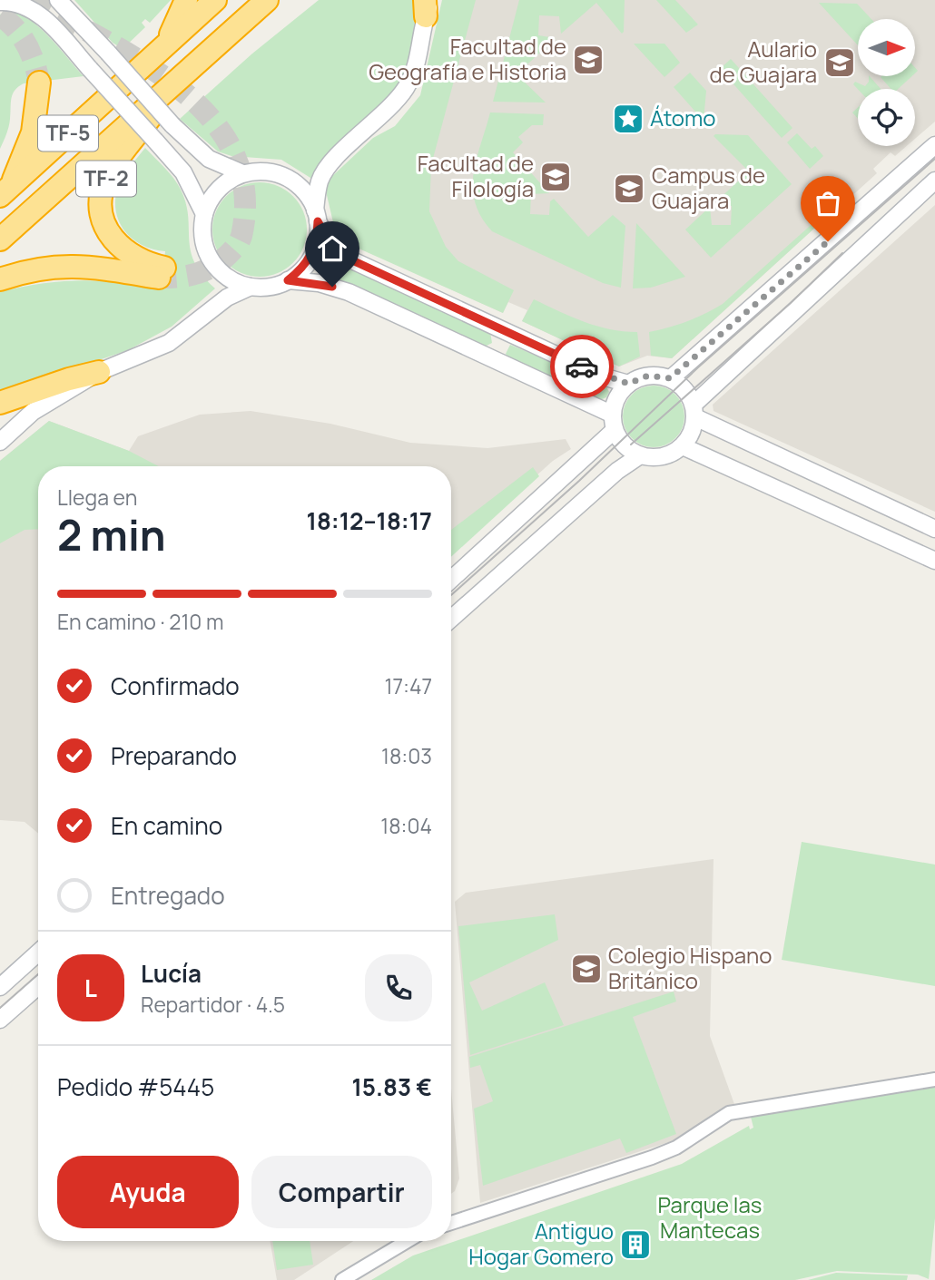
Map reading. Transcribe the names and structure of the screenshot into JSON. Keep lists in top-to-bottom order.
{
  "streets": {
    "highway": ["TF-5", "TF-2"]
  },
  "crossings": [
    ["TF-5", "TF-2"]
  ],
  "parks": ["Parque las Mantecas"],
  "places": {
    "school or university": [
      "Facultad de Geografía e Historia",
      "Aulario de Guajara",
      "Facultad de Filología",
      "Campus de Guajara",
      "Colegio Hispano Británico"
    ],
    "place": ["Átomo"],
    "building": ["Antiguo Hogar Gomero"]
  },
  "north": "right",
  "page": {
    "heading": ["2 min", "Llega en", "18:12–18:17"],
    "panel": [
      "Lucía",
      "Repartidor · 4.5",
      "Pedido #5445",
      "15.83 €"
    ],
    "bar": "En camino · 210 m",
    "list": [
      ["Confirmado", "17:47"],
      ["Preparando", "18:03"],
      ["En camino", "18:04"],
      "Entregado"
    ],
    "round": "L",
    "buttons": ["Ayuda", "Compartir"]
  }
}
